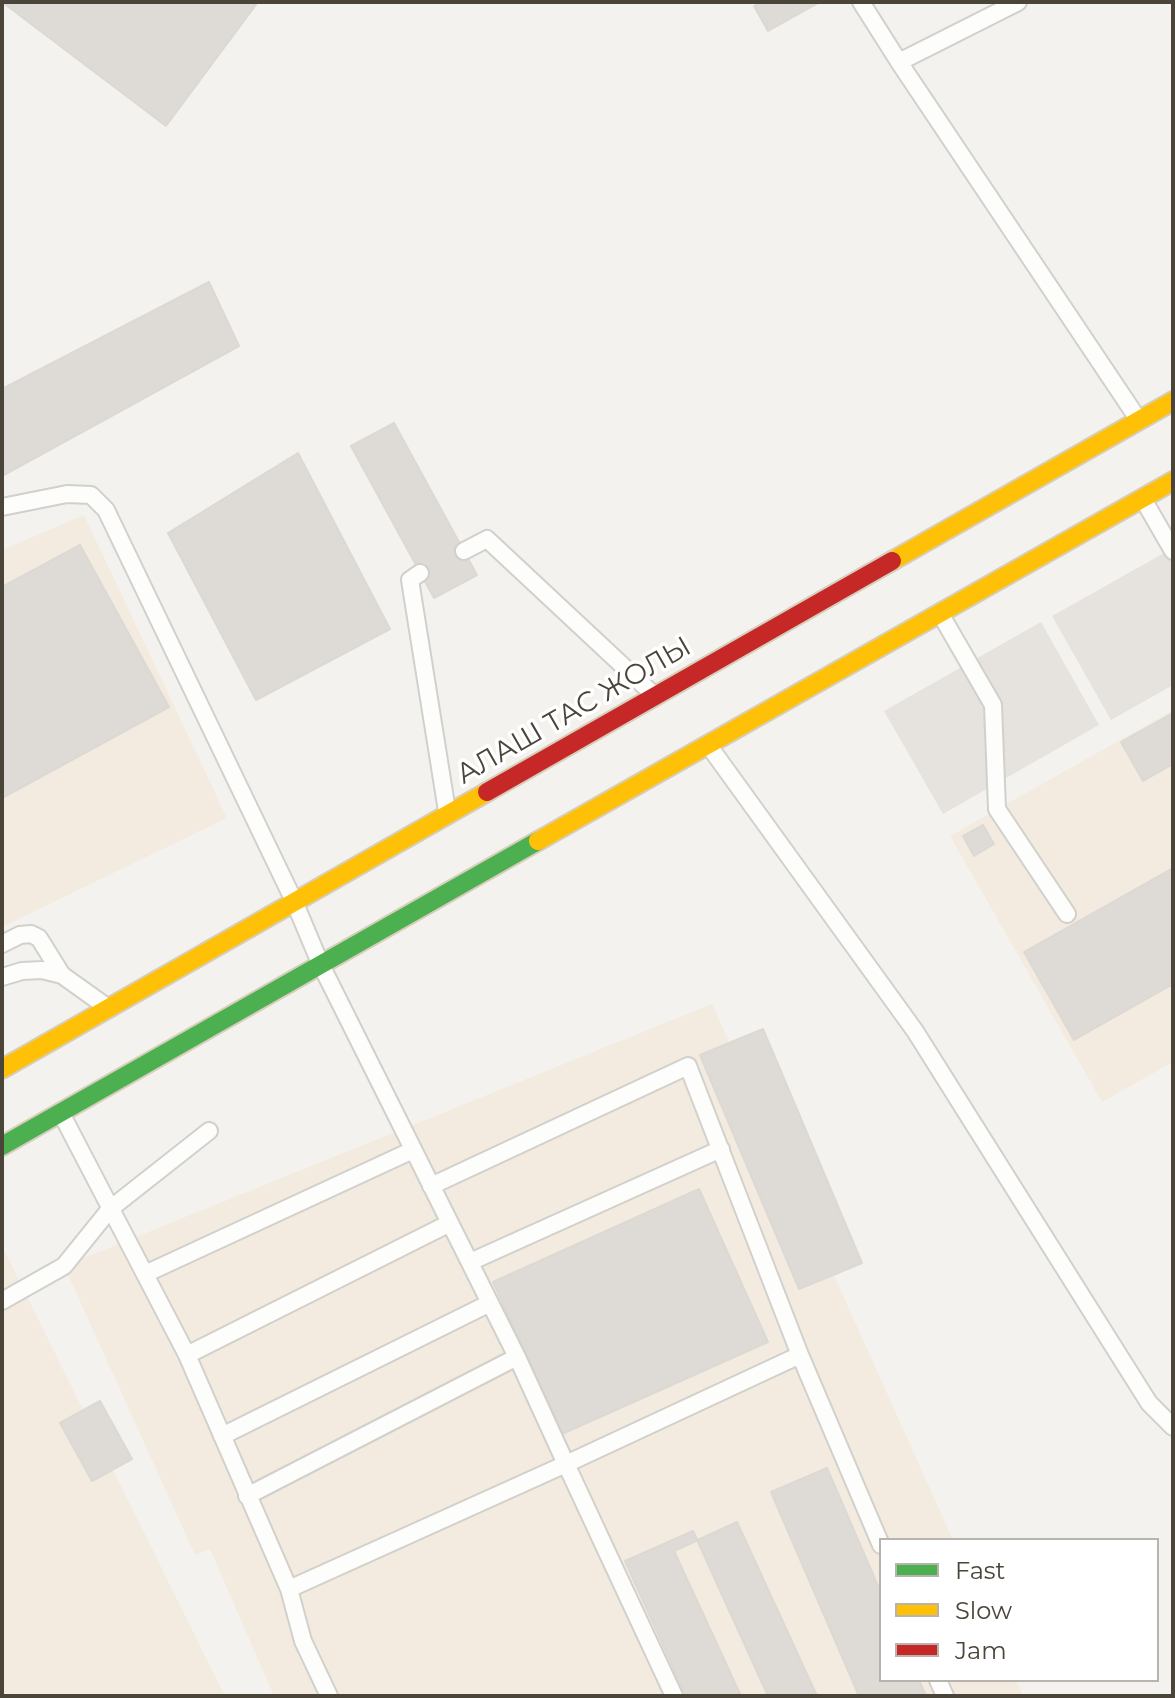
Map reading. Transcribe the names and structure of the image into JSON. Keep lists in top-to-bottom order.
{
  "streets": {
    "main road": ["АЛАШ ТАС ЖОЛЫ"]
  },
  "legend": ["Fast", "Slow", "Jam"]
}
